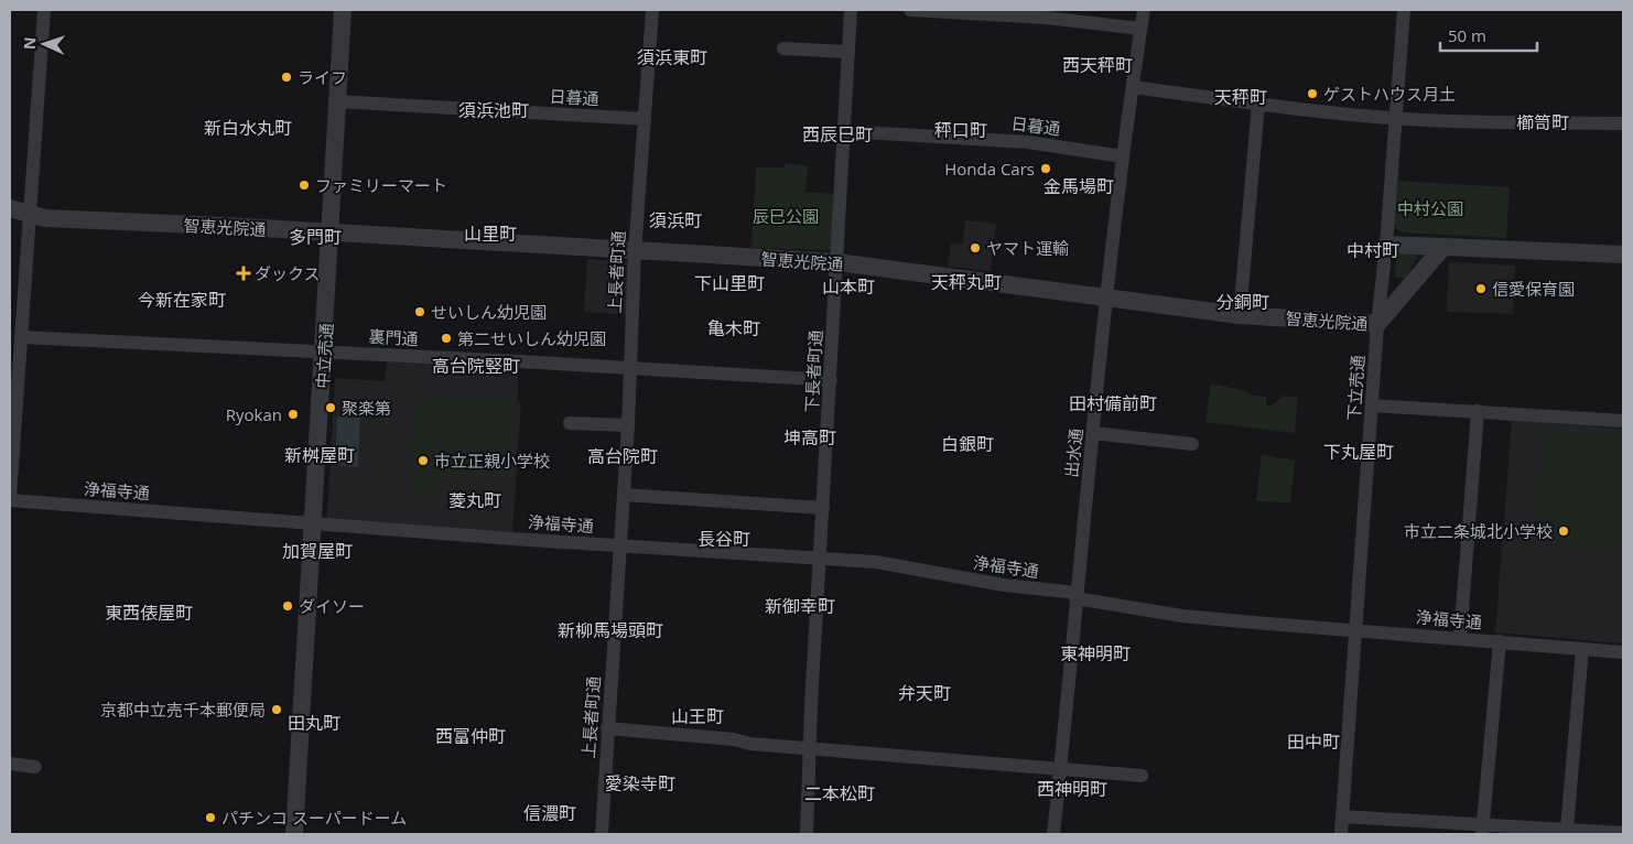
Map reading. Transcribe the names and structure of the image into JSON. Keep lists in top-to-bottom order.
{
  "streets": {
    "street": [
      "日暮通",
      "智恵光院通",
      "上長者町通",
      "裏門通",
      "中立売通",
      "下長者町通",
      "下立売通",
      "出水通",
      "浄福寺通"
    ]
  },
  "crossings": [
    ["日暮通", "上長者町通"],
    ["日暮通", "中立売通"],
    ["日暮通", "下長者町通"],
    ["日暮通", "出水通"],
    ["智恵光院通", "上長者町通"],
    ["智恵光院通", "中立売通"],
    ["智恵光院通", "下長者町通"],
    ["智恵光院通", "下立売通"],
    ["智恵光院通", "出水通"],
    ["上長者町通", "裏門通"],
    ["上長者町通", "浄福寺通"],
    ["裏門通", "中立売通"],
    ["裏門通", "下長者町通"],
    ["中立売通", "浄福寺通"],
    ["下長者町通", "浄福寺通"],
    ["下立売通", "浄福寺通"],
    ["出水通", "浄福寺通"]
  ],
  "districts": [
    "須浜東町",
    "西天秤町",
    "天秤町",
    "須浜池町",
    "櫛笥町",
    "新白水丸町",
    "秤口町",
    "西辰巳町",
    "金馬場町",
    "須浜町",
    "山里町",
    "多門町",
    "中村町",
    "天秤丸町",
    "下山里町",
    "山本町",
    "今新在家町",
    "分銅町",
    "亀木町",
    "高台院竪町",
    "田村備前町",
    "坤高町",
    "白銀町",
    "下丸屋町",
    "新桝屋町",
    "高台院町",
    "菱丸町",
    "長谷町",
    "加賀屋町",
    "新御幸町",
    "東西俵屋町",
    "新柳馬場頭町",
    "東神明町",
    "弁天町",
    "山王町",
    "田丸町",
    "西富仲町",
    "田中町",
    "愛染寺町",
    "西神明町",
    "二本松町",
    "信濃町"
  ],
  "parks": ["中村公園", "辰巳公園"],
  "places": {
    "other": [
      "ライフ",
      "ゲストハウス月土",
      "Honda Cars",
      "ファミリーマート",
      "ヤマト運輸",
      "信愛保育園",
      "せいしん幼児園",
      "第二せいしん幼児園",
      "聚楽第",
      "Ryokan",
      "市立正親小学校",
      "市立二条城北小学校",
      "ダイソー",
      "京都中立売千本郵便局",
      "パチンコ スーパードーム"
    ],
    "health": ["ダックス"]
  },
  "scale_bar": "50 m",
  "north": "left"
}
